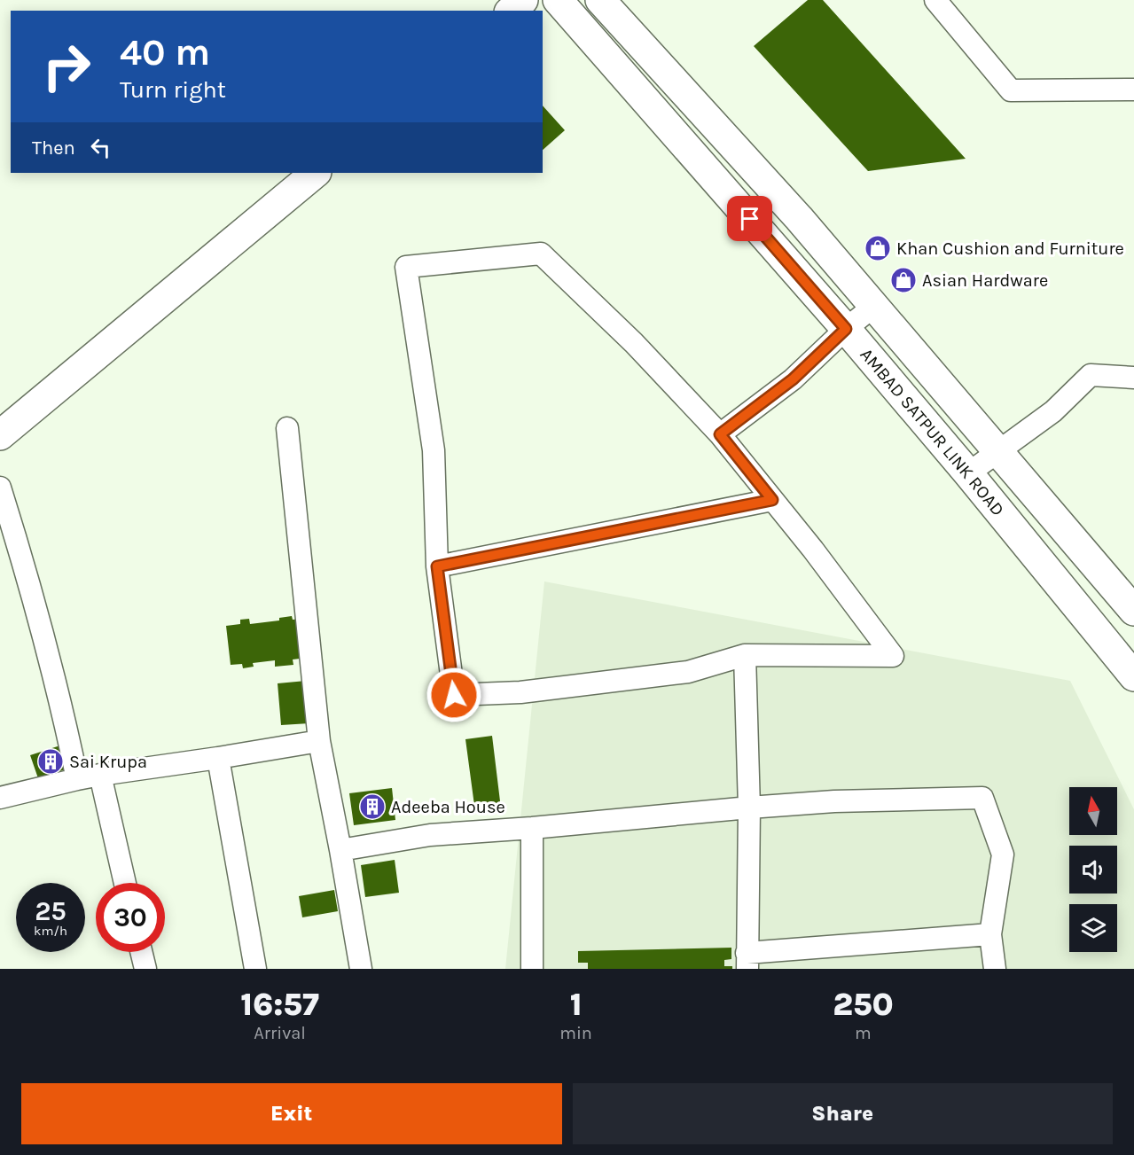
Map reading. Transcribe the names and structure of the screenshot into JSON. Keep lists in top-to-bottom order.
{
  "streets": {
    "main road": ["AMBAD SATPUR LINK ROAD"]
  },
  "places": {
    "shop": ["Khan Cushion and Furniture", "Asian Hardware"],
    "building": ["Sai Krupa", "Adeeba House"]
  },
  "north": "top",
  "page": {
    "turn": ["40 m", "Turn right"],
    "then": "Then",
    "speed": "25 km/h",
    "limit": "30",
    "eta": [
      "16:57",
      "Arrival",
      "1",
      "min",
      "250",
      "m"
    ],
    "buttons": ["Exit", "Share"]
  }
}
